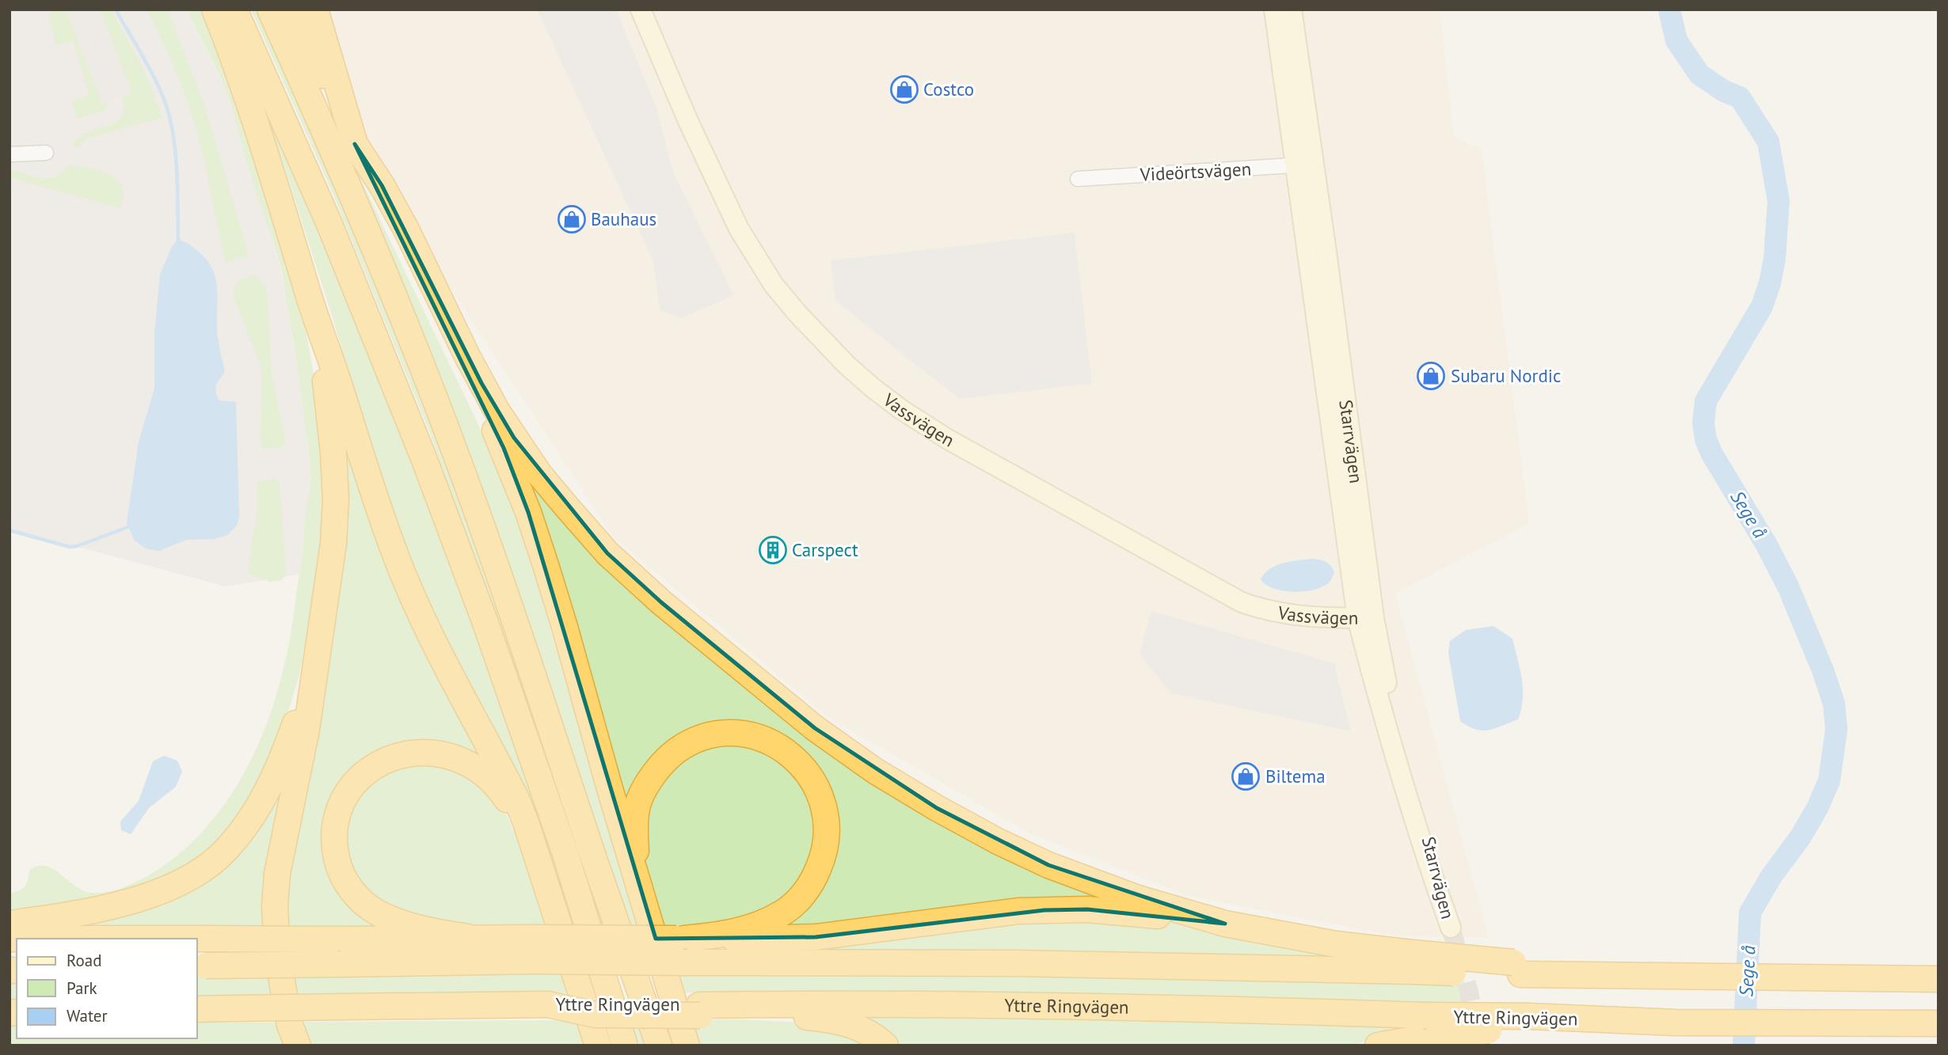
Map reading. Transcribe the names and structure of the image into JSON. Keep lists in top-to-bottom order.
{
  "streets": {
    "highway": ["Yttre Ringvägen"],
    "street": ["Videörtsvägen", "Vassvägen", "Starrvägen"]
  },
  "crossings": [
    ["Videörtsvägen", "Starrvägen"],
    ["Vassvägen", "Starrvägen"]
  ],
  "water": ["Sege å"],
  "places": {
    "shop": [
      "Costco",
      "Bauhaus",
      "Subaru Nordic",
      "Biltema"
    ],
    "building": ["Carspect"]
  },
  "legend": ["Road", "Park", "Water"]
}
